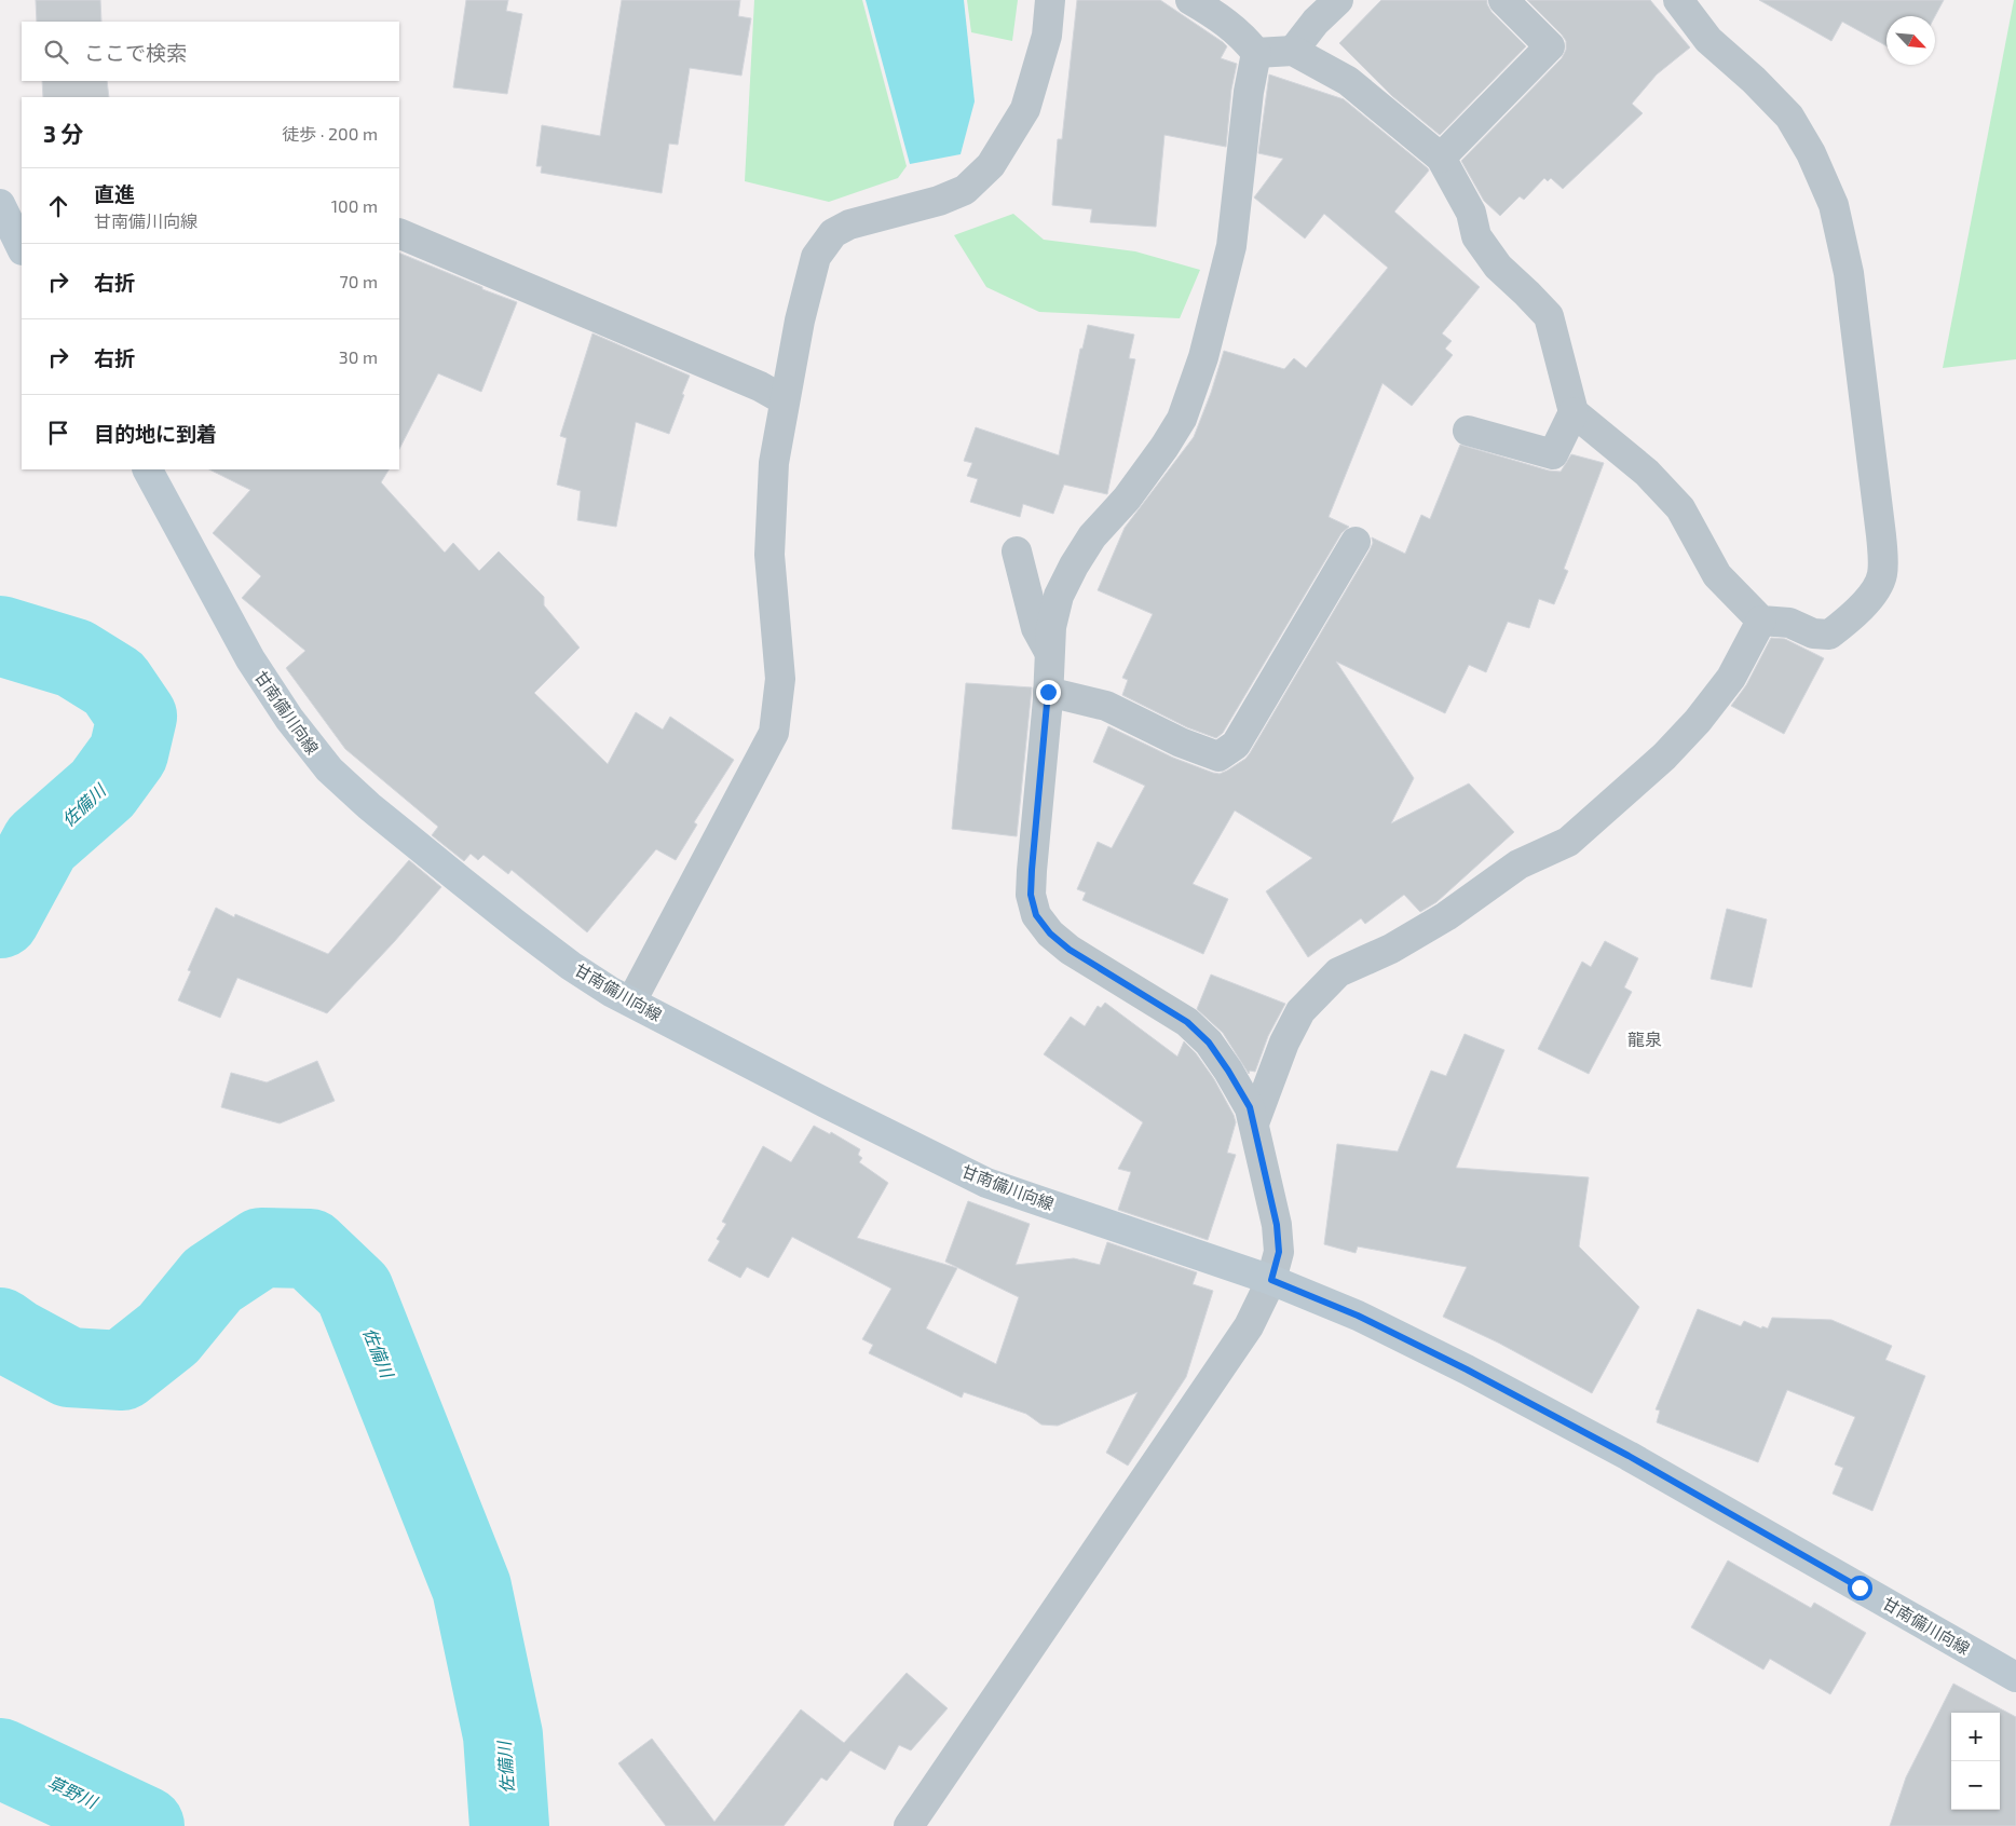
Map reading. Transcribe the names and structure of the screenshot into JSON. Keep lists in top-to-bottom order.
{
  "streets": {
    "main road": ["甘南備川向線"]
  },
  "districts": ["龍泉"],
  "water": ["佐備川", "草野川"],
  "north": "bottom right",
  "page": {
    "search": "ここで検索",
    "heading": ["3 分", "徒歩 · 200 m"],
    "list": [
      ["直進", "甘南備川向線", "100 m"],
      ["右折", "70 m"],
      ["右折", "30 m"],
      "目的地に到着"
    ],
    "map_buttons": ["+", "−"]
  }
}
